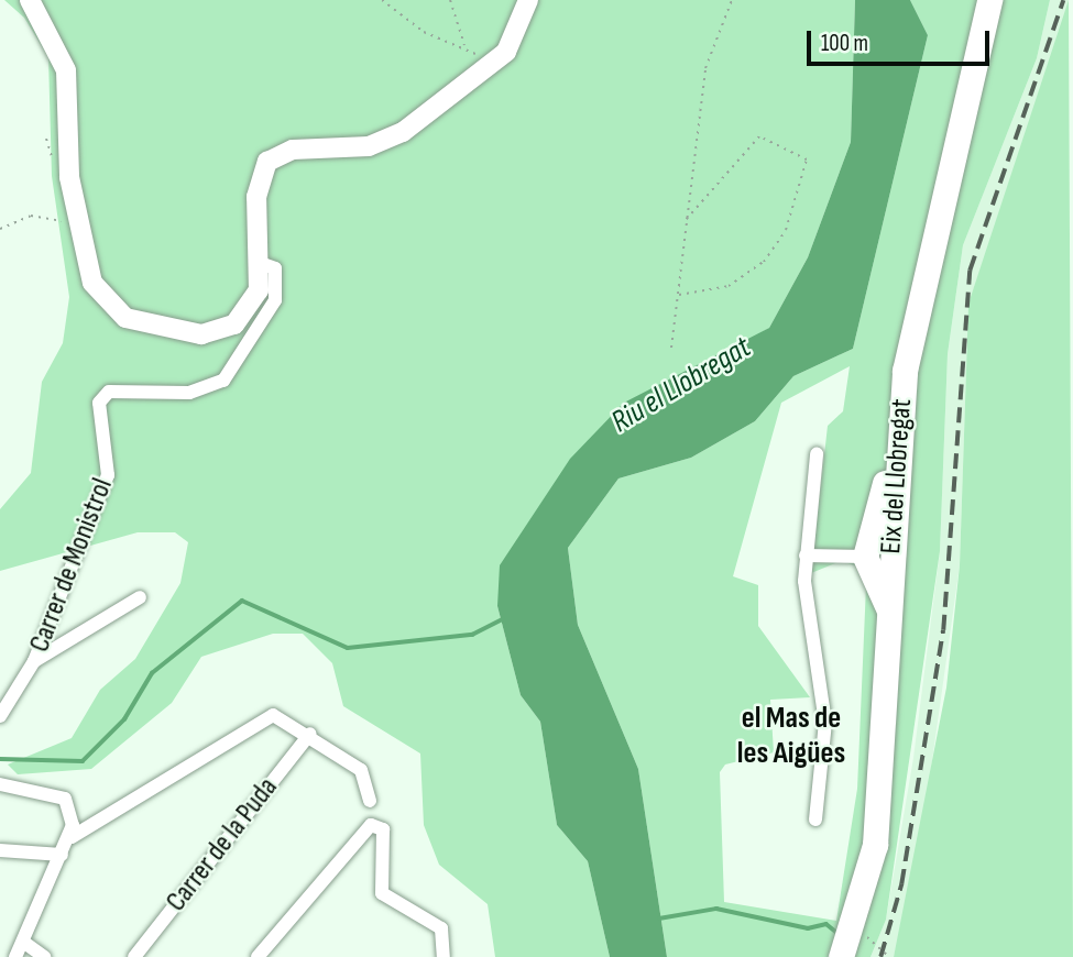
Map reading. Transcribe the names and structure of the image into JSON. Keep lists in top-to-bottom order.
{
  "streets": {
    "highway": ["Eix del Llobregat"],
    "street": ["Carrer de Monistrol", "Carrer de la Puda"]
  },
  "districts": ["el Mas de les Aigües"],
  "water": ["Riu el Llobregat"],
  "scale_bar": "100 m"
}
